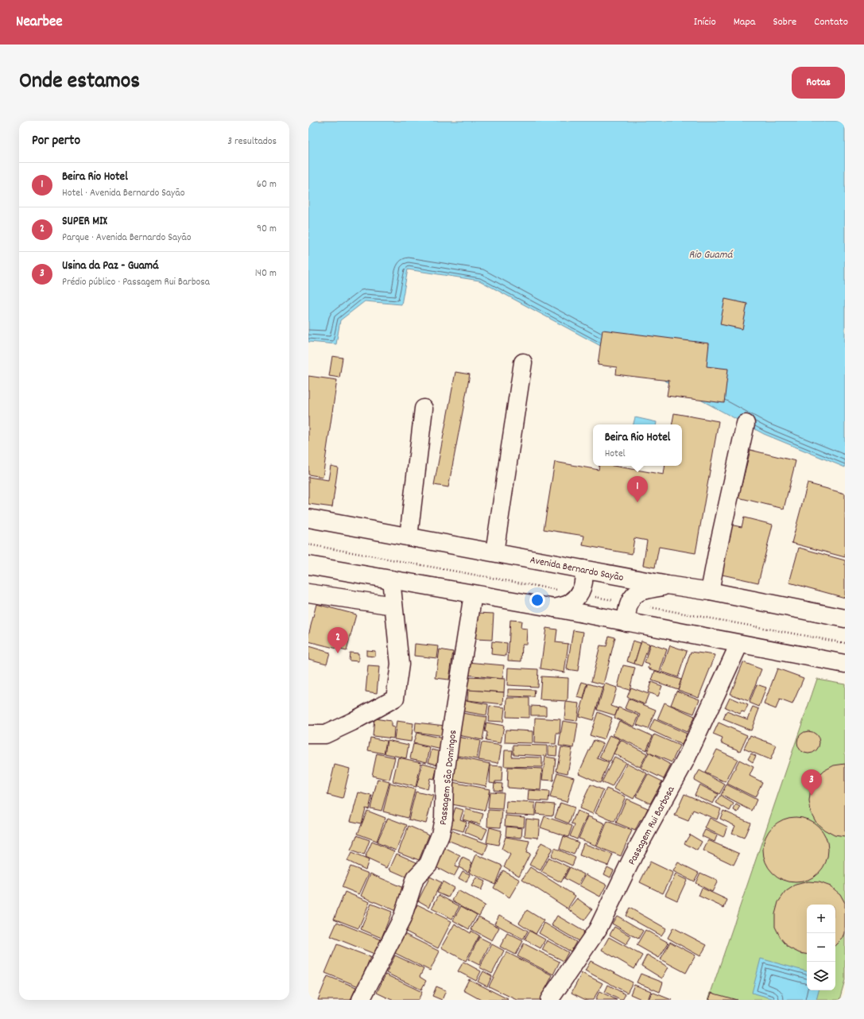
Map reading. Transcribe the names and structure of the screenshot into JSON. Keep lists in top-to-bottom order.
{
  "streets": {
    "main road": ["Avenida Bernardo Sayão", "Passagem São Domingos", "Passagem Rui Barbosa"]
  },
  "water": ["Rio Guamá"],
  "page": {
    "header": "Nearbee",
    "nav": [
      "Início",
      "Mapa",
      "Sobre",
      "Contato"
    ],
    "title": "Onde estamos",
    "buttons": "Rotas",
    "heading": ["Por perto", "3 resultados"],
    "list": [
      {
        "mark": "1",
        "name": "Beira Rio Hotel",
        "note": "Hotel · Avenida Bernardo Sayão",
        "value": "60 m"
      },
      {
        "mark": "2",
        "name": "SUPER MIX",
        "note": "Parque · Avenida Bernardo Sayão",
        "value": "90 m"
      },
      {
        "mark": "3",
        "name": "Usina da Paz - Guamá",
        "note": "Prédio público · Passagem Rui Barbosa",
        "value": "140 m"
      }
    ],
    "popup": ["Beira Rio Hotel", "Hotel"],
    "pins": ["1", "2", "3"],
    "map_buttons": ["+", "−"]
  }
}
